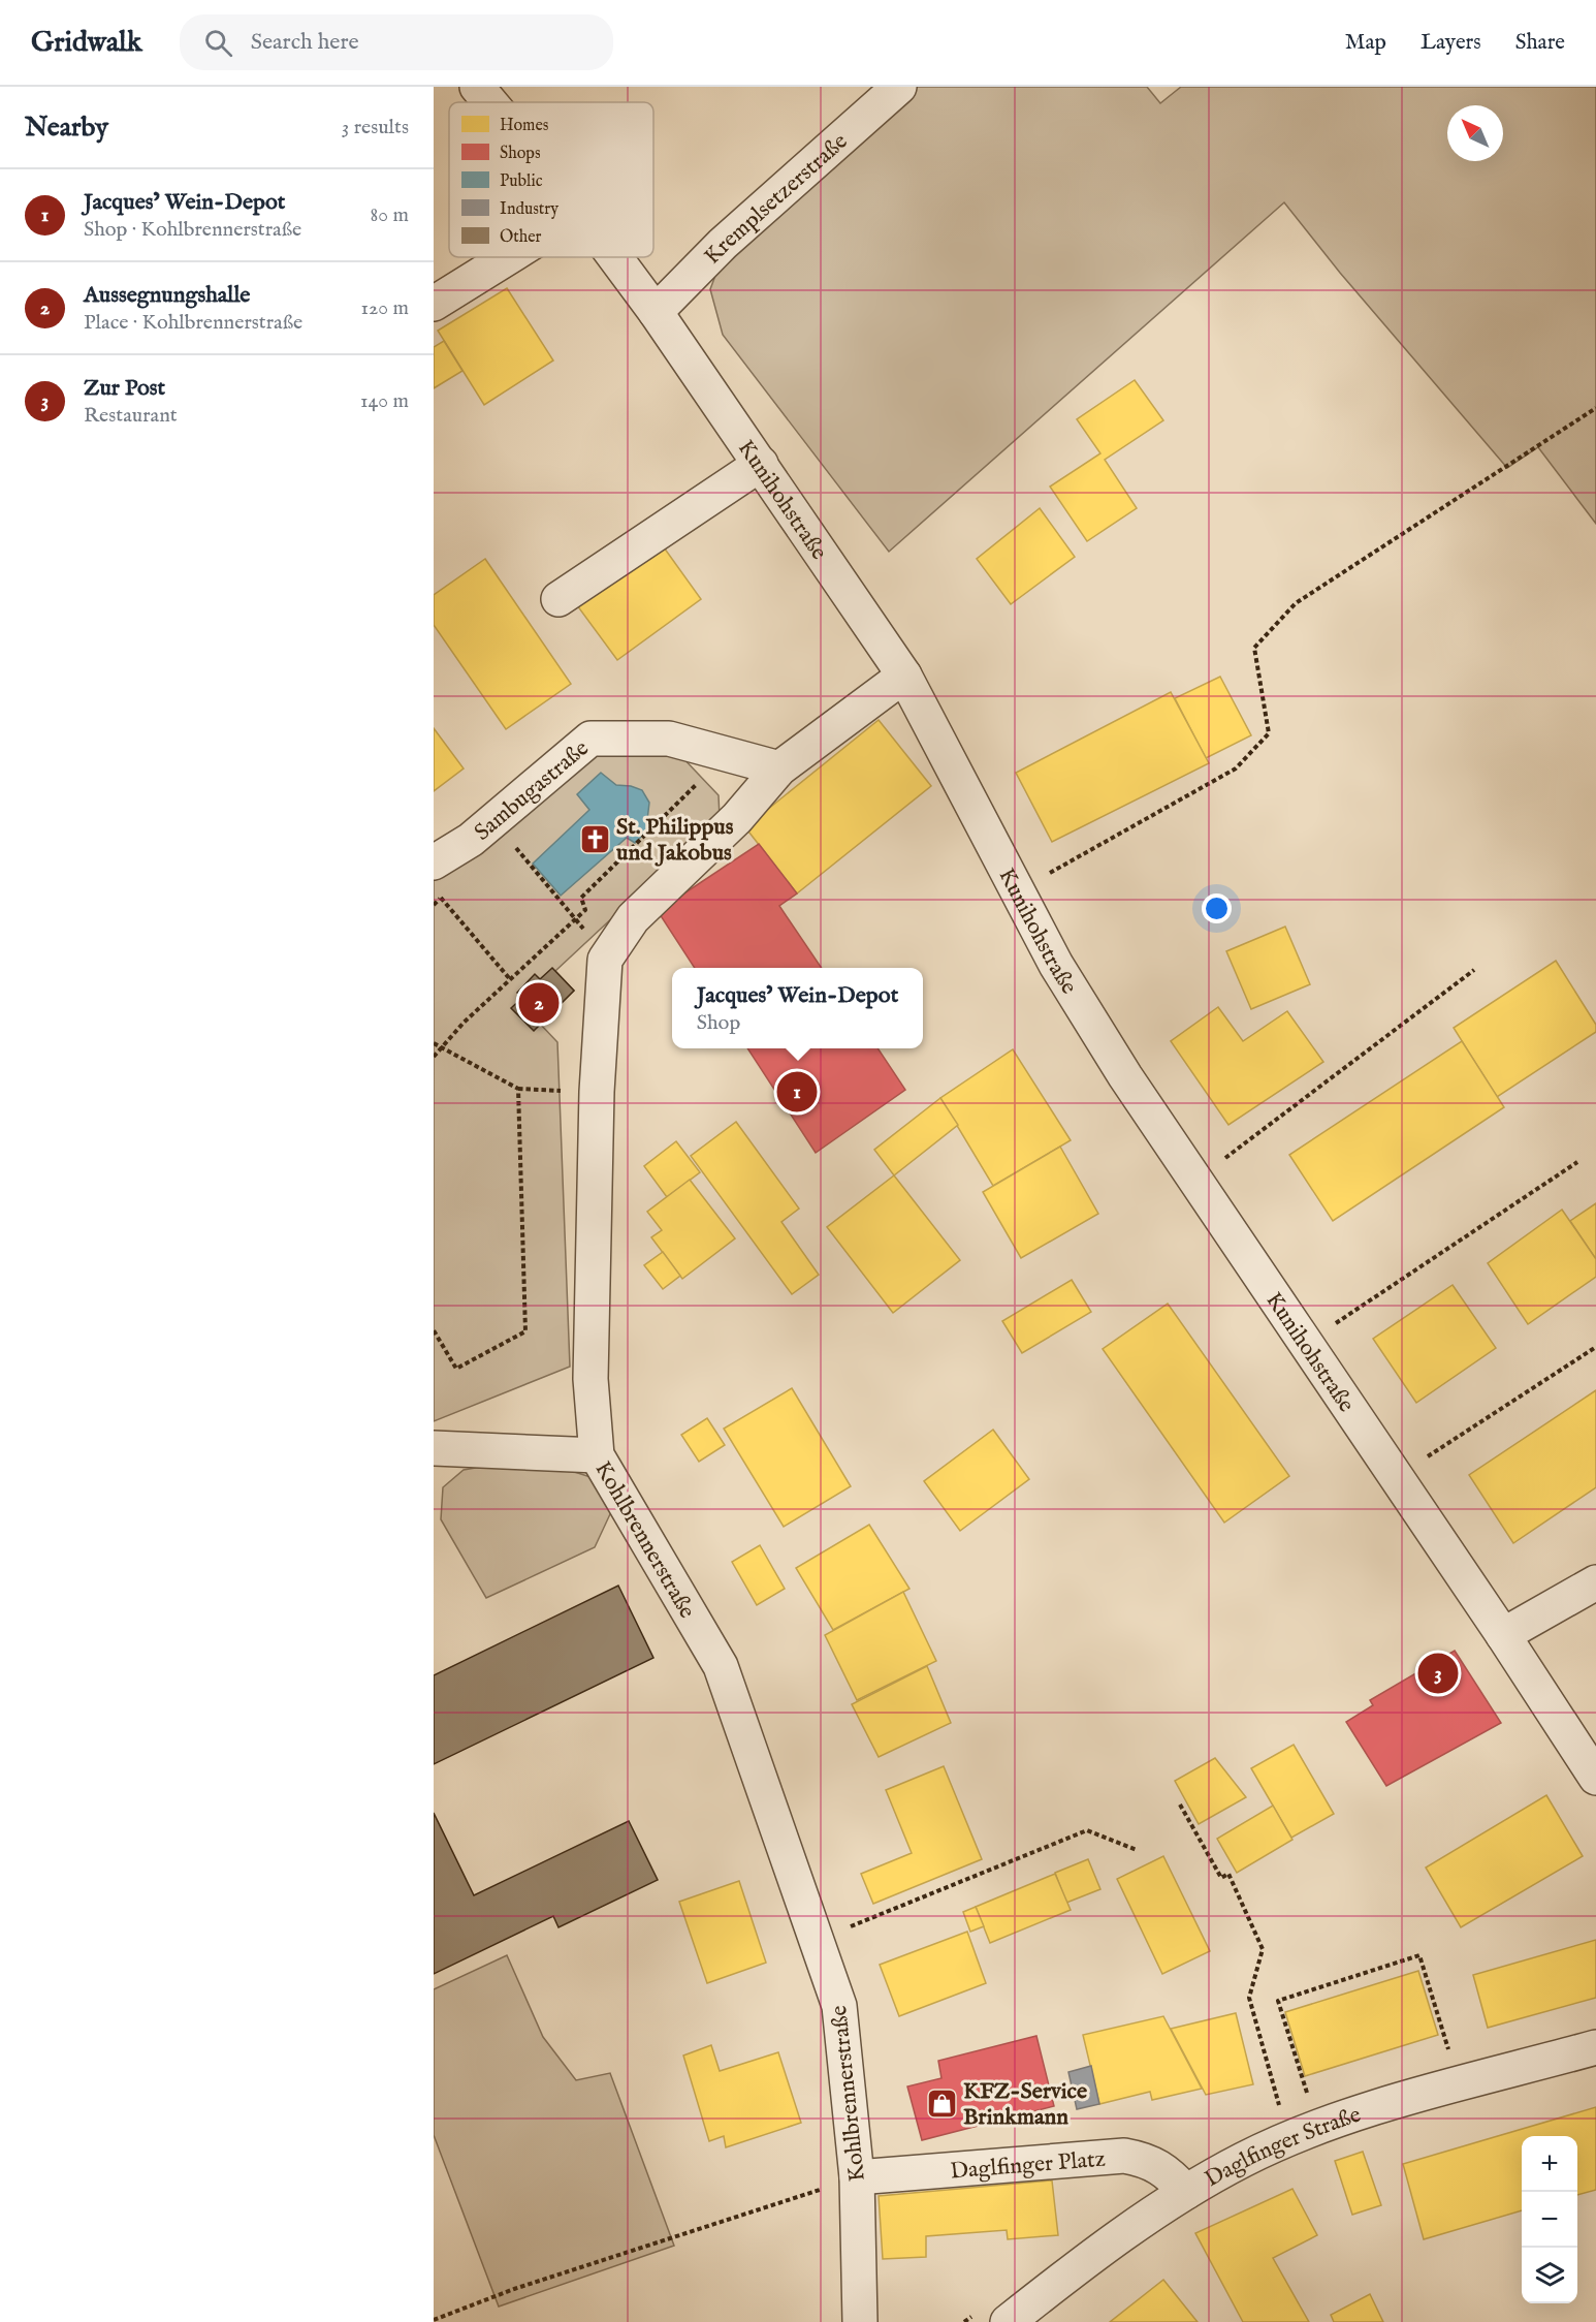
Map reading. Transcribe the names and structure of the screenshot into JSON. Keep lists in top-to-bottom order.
{
  "streets": {
    "street": [
      "Kremplsetzerstraße",
      "Kunihohstraße",
      "Sambugastraße",
      "Kohlbrennerstraße",
      "Daglfinger Straße",
      "Daglfinger Platz"
    ]
  },
  "crossings": [
    ["Kremplsetzerstraße", "Kunihohstraße"],
    ["Kohlbrennerstraße", "Daglfinger Platz"],
    ["Daglfinger Straße", "Daglfinger Platz"]
  ],
  "places": {
    "church": ["St. Philippus und Jakobus"],
    "shop": ["KFZ-Service Brinkmann"]
  },
  "legend": [
    "Homes",
    "Shops",
    "Public",
    "Industry",
    "Other"
  ],
  "north": "top left",
  "page": {
    "header": "Gridwalk",
    "search": "Search here",
    "nav": ["Map", "Layers", "Share"],
    "heading": ["Nearby", "3 results"],
    "list": [
      {
        "mark": "1",
        "name": "Jacques’ Wein-Depot",
        "note": "Shop · Kohlbrennerstraße",
        "value": "80 m"
      },
      {
        "mark": "2",
        "name": "Aussegnungshalle",
        "note": "Place · Kohlbrennerstraße",
        "value": "120 m"
      },
      {
        "mark": "3",
        "name": "Zur Post",
        "note": "Restaurant",
        "value": "140 m"
      }
    ],
    "popup": ["Jacques’ Wein-Depot", "Shop"],
    "pins": ["2", "1", "3"],
    "map_buttons": ["+", "−"]
  }
}
